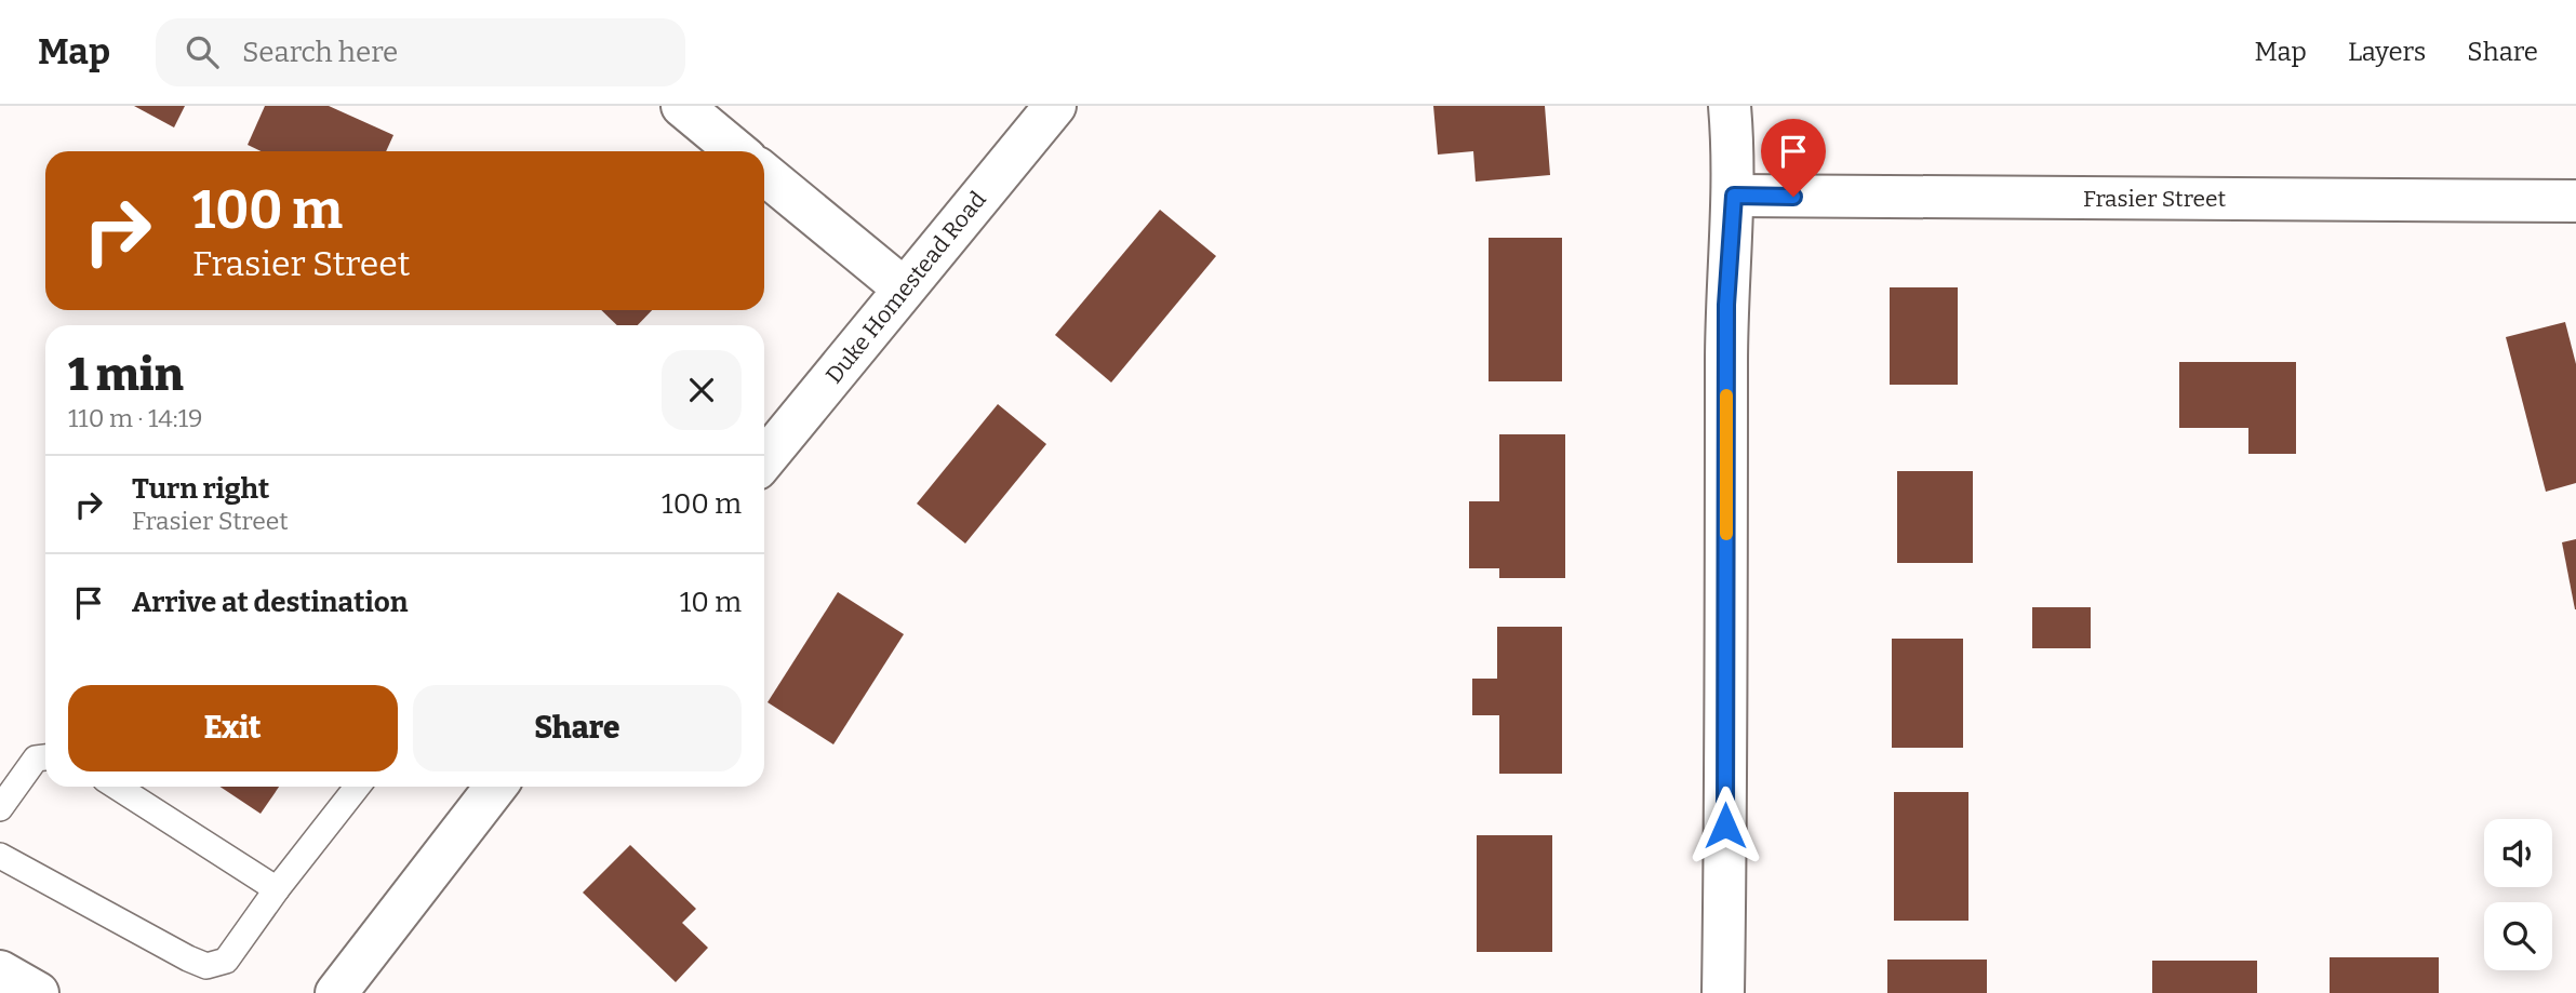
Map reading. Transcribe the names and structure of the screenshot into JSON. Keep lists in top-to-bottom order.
{
  "streets": {
    "street": ["Frasier Street", "Duke Homestead Road"]
  },
  "page": {
    "header": "Map",
    "search": "Search here",
    "nav": ["Map", "Layers", "Share"],
    "turn": ["100 m", "Frasier Street"],
    "heading": ["1 min", "110 m · 14:19"],
    "list": [
      {
        "name": "Turn right",
        "note": "Frasier Street",
        "value": "100 m"
      },
      {
        "name": "Arrive at destination",
        "value": "10 m"
      }
    ],
    "buttons": ["Exit", "Share"]
  }
}
